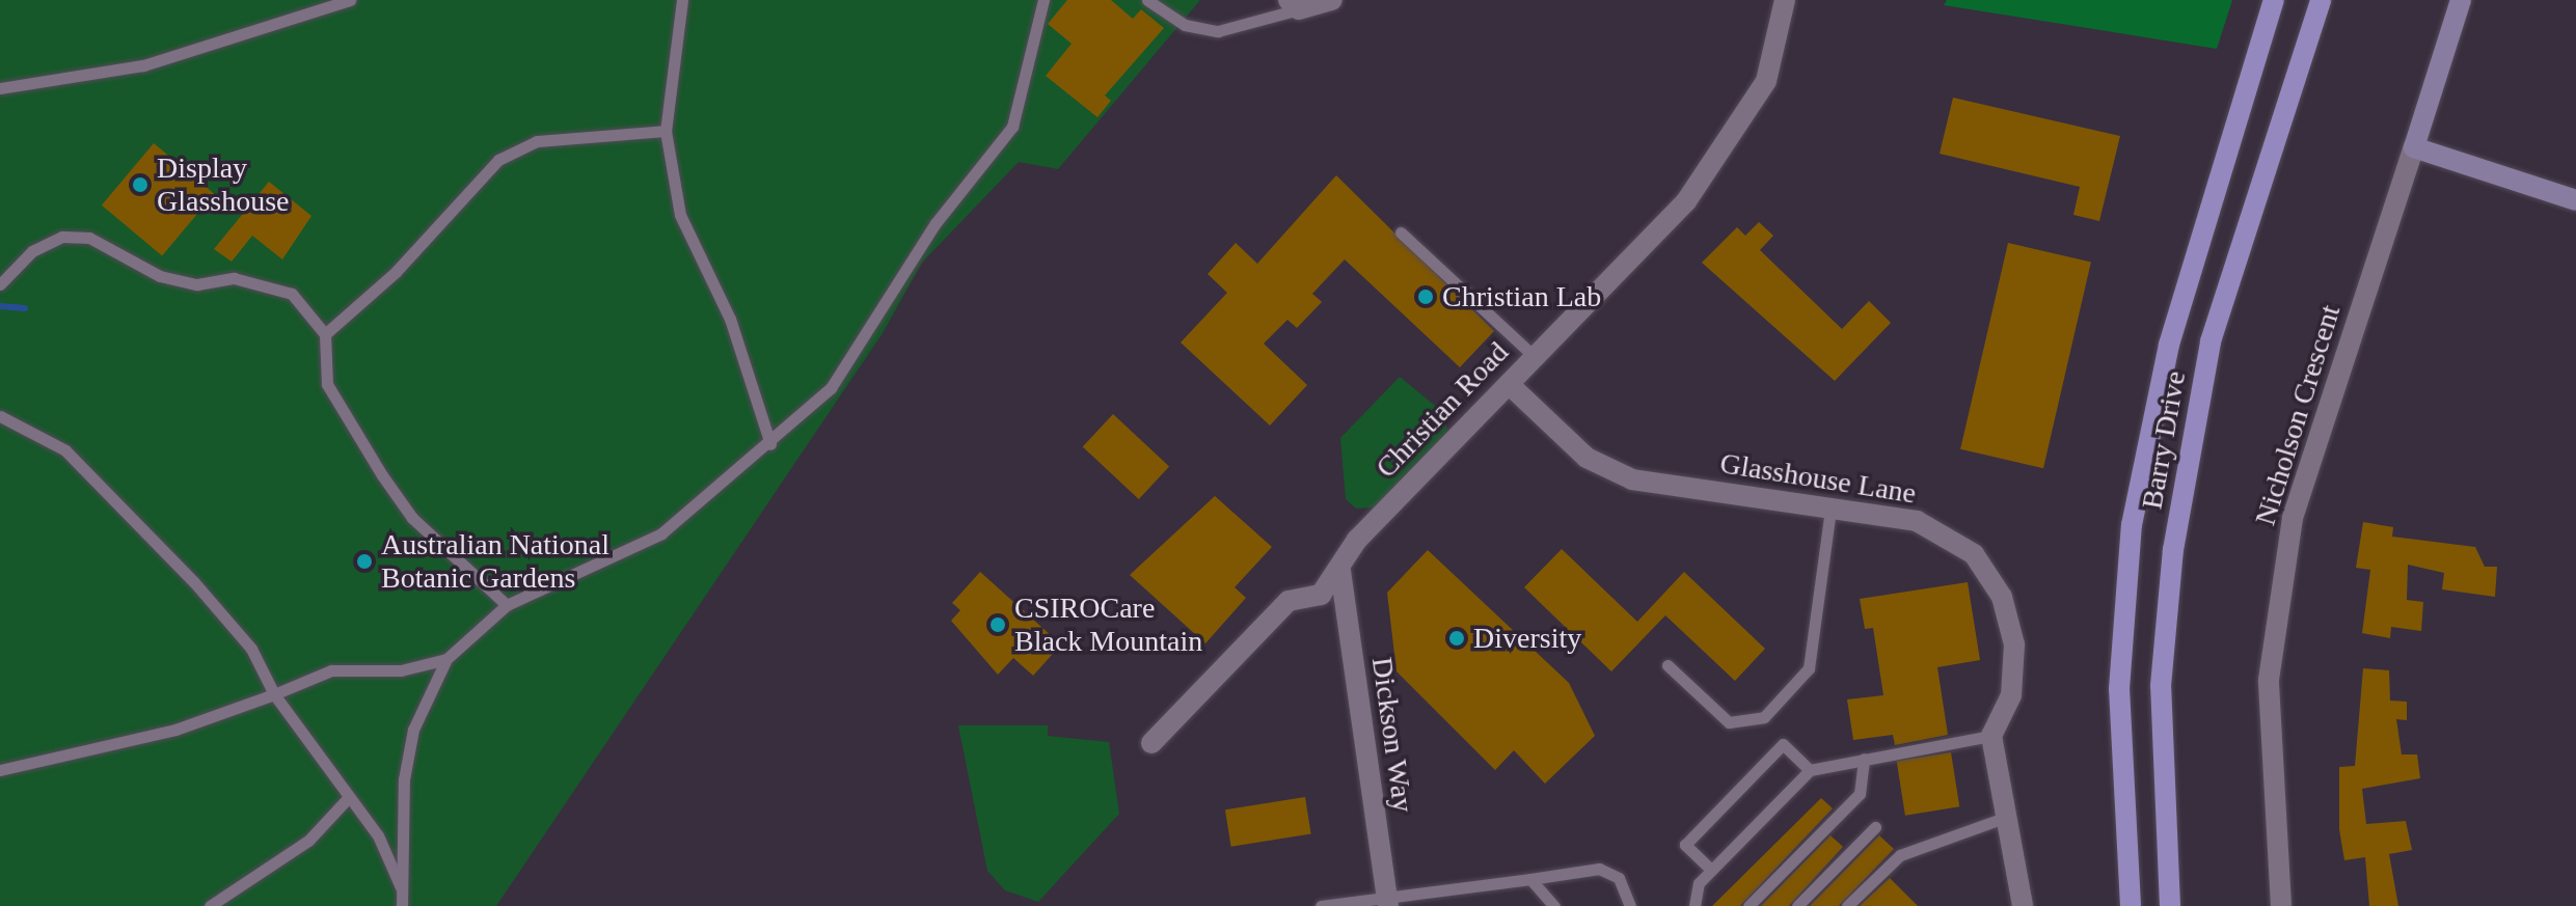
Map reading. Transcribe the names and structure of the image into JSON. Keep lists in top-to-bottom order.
{
  "streets": {
    "main road": ["Barry Drive"],
    "street": [
      "Christian Road",
      "Nicholson Crescent",
      "Glasshouse Lane",
      "Dickson Way"
    ]
  },
  "crossings": [
    ["Christian Road", "Glasshouse Lane"],
    ["Christian Road", "Dickson Way"]
  ],
  "places": [
    "Display Glasshouse",
    "Christian Lab",
    "Australian National Botanic Gardens",
    "CSIROCare Black Mountain",
    "Diversity"
  ]
}
